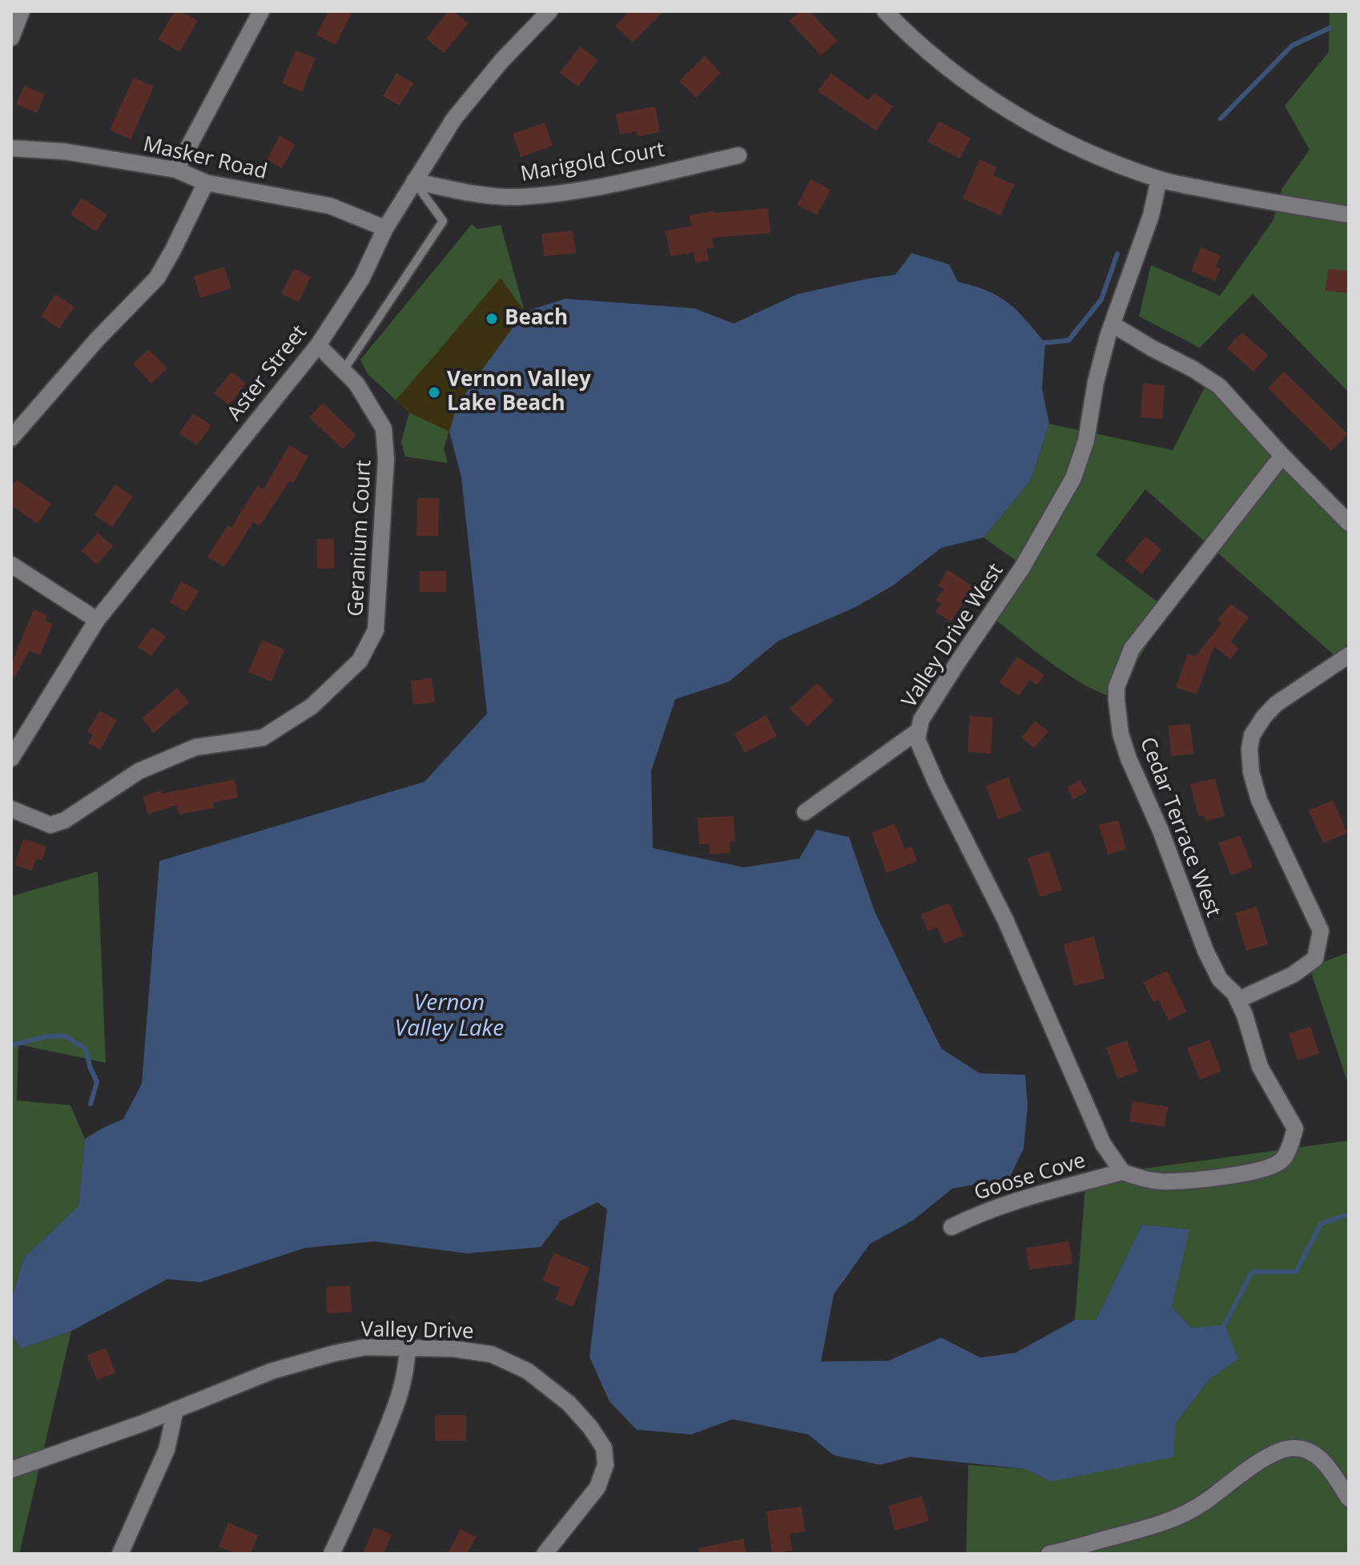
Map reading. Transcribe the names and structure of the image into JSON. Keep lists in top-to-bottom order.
{
  "streets": {
    "street": [
      "Masker Road",
      "Marigold Court",
      "Aster Street",
      "Geranium Court",
      "Valley Drive West",
      "Cedar Terrace West",
      "Goose Cove",
      "Valley Drive"
    ]
  },
  "crossings": [
    ["Masker Road", "Aster Street"],
    ["Marigold Court", "Aster Street"],
    ["Aster Street", "Geranium Court"],
    ["Valley Drive West", "Cedar Terrace West"],
    ["Valley Drive West", "Goose Cove"],
    ["Cedar Terrace West", "Goose Cove"]
  ],
  "water": ["Vernon Valley Lake"],
  "places": ["Beach", "Vernon Valley Lake Beach"]
}
